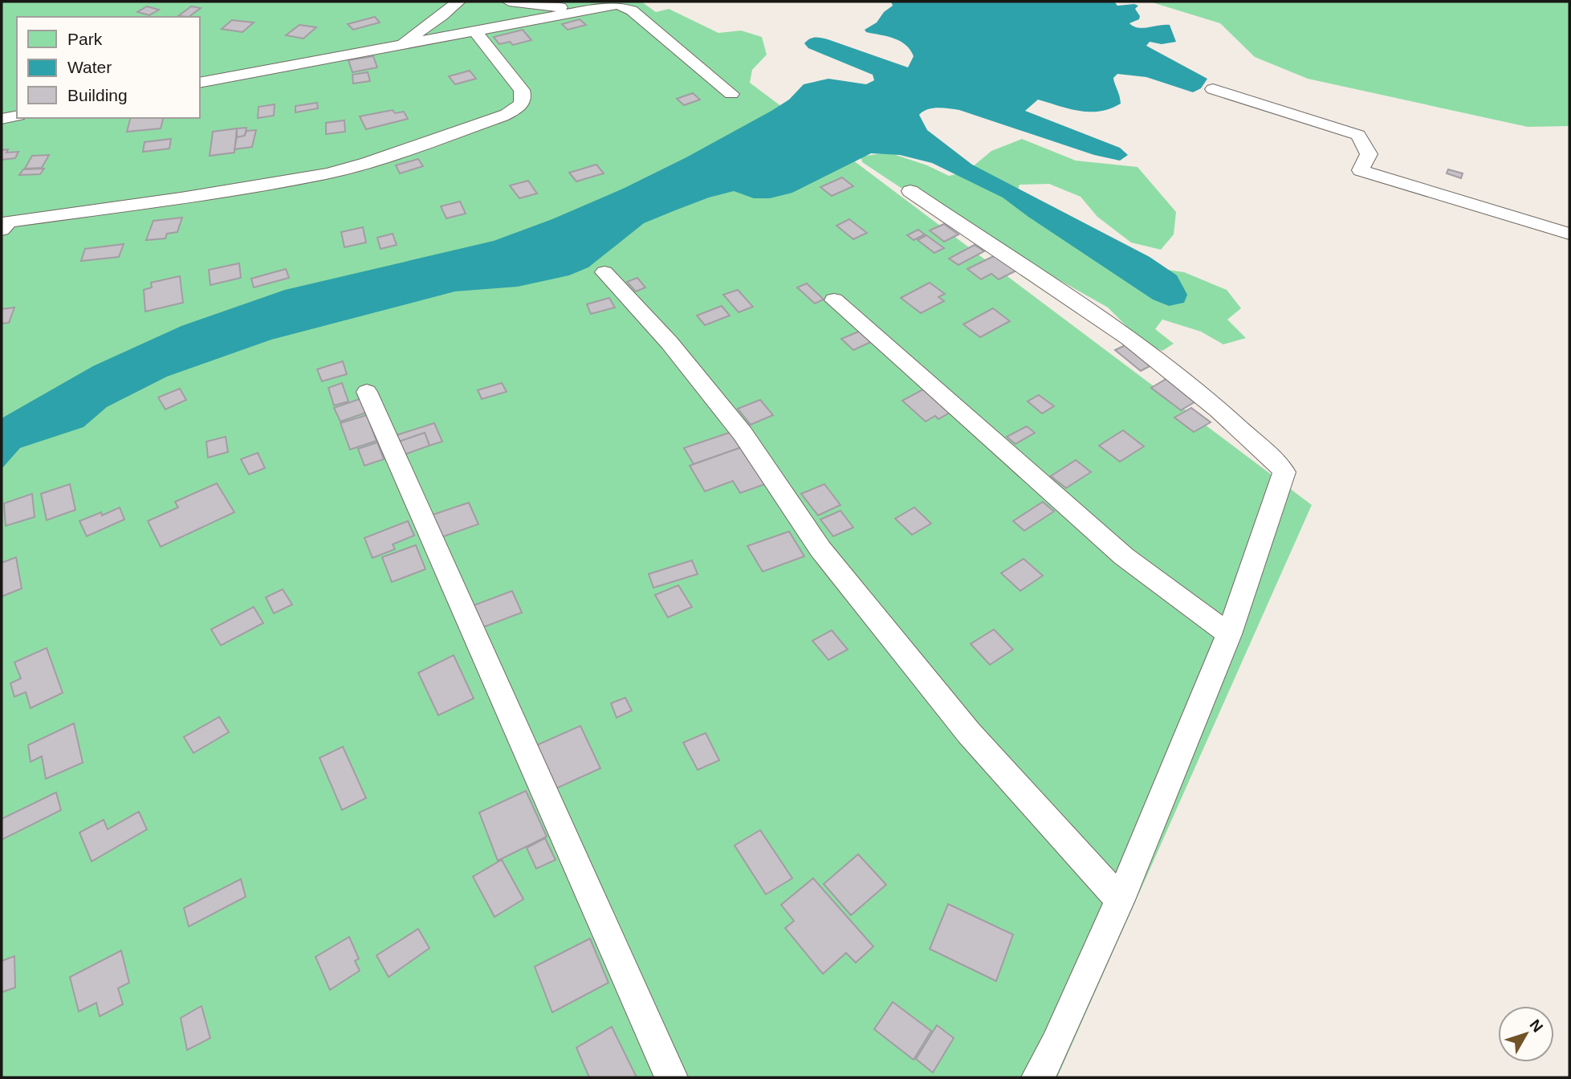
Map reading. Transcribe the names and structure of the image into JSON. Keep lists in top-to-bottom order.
{
  "legend": ["Park", "Water", "Building"],
  "north": "top right"
}
